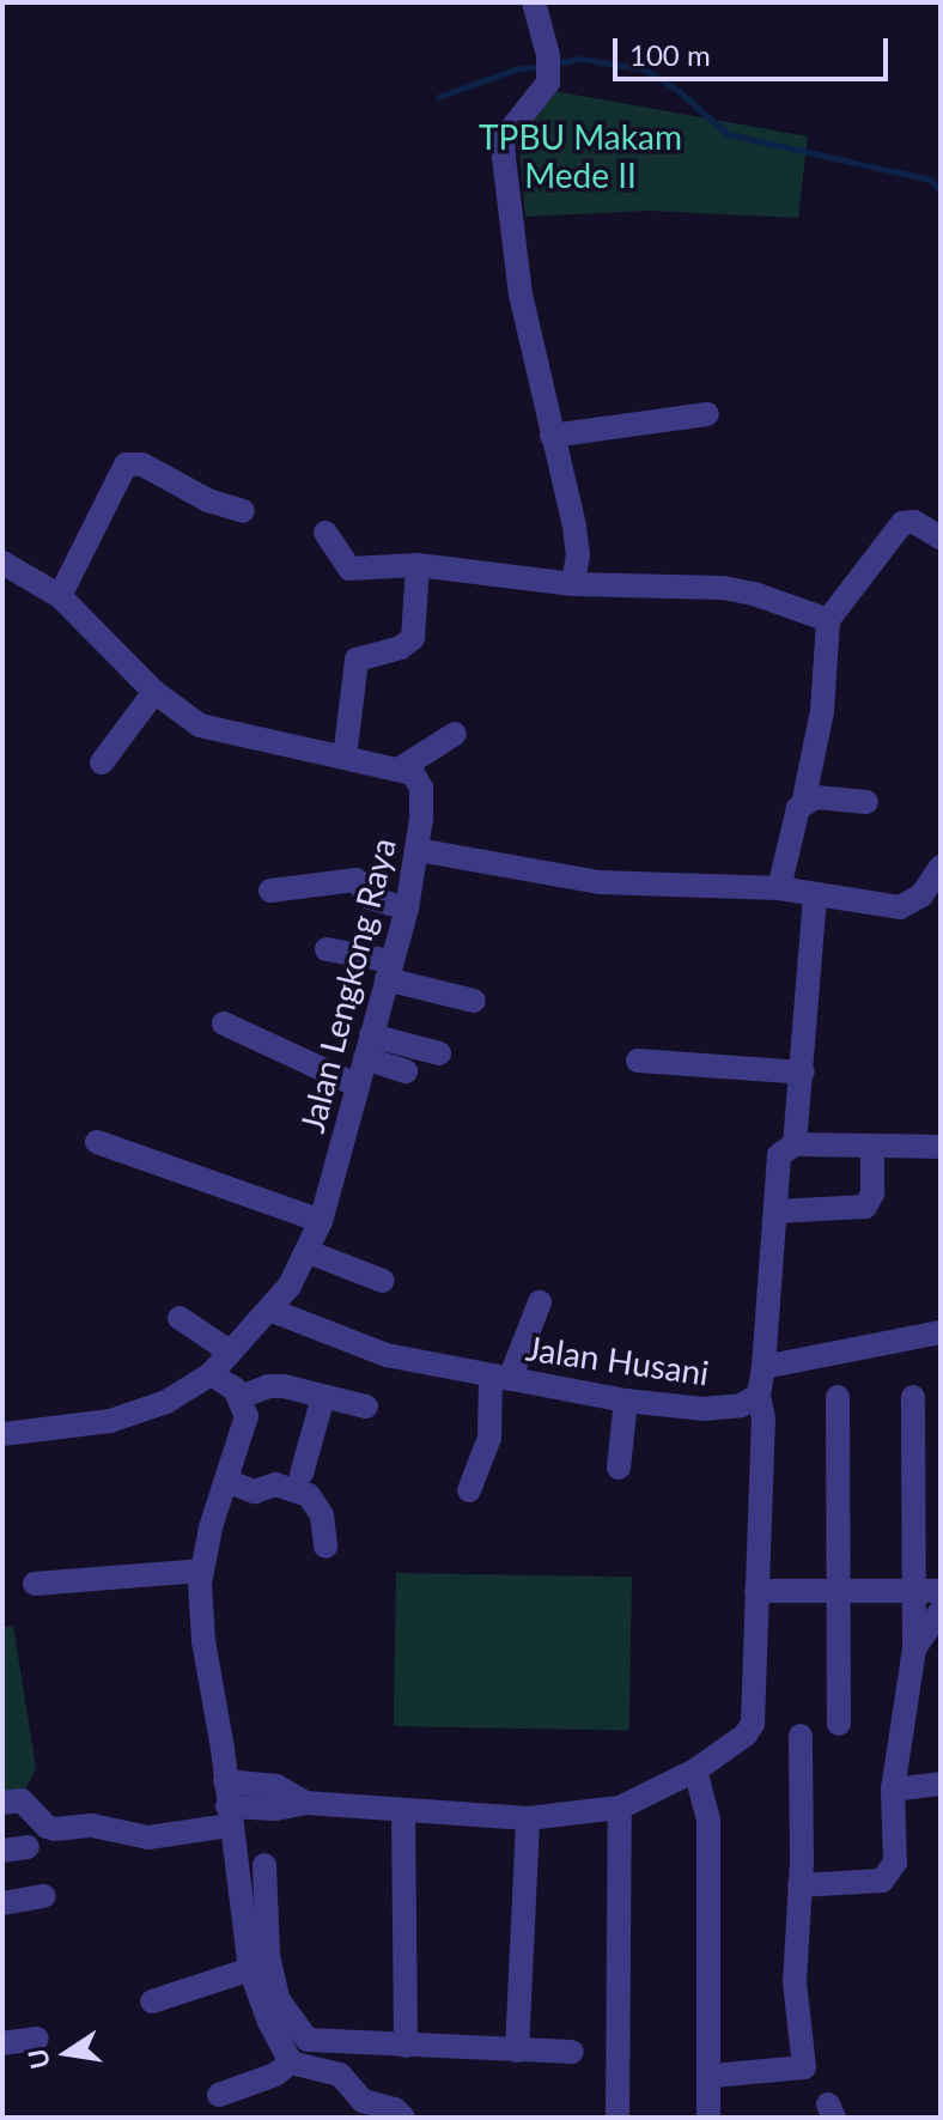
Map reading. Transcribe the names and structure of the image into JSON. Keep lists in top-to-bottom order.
{
  "streets": {
    "street": ["Jalan Lengkong Raya", "Jalan Husani"]
  },
  "crossings": [
    ["Jalan Lengkong Raya", "Jalan Husani"]
  ],
  "parks": ["TPBU Makam Mede II"],
  "scale_bar": "100 m",
  "north": "left"
}
